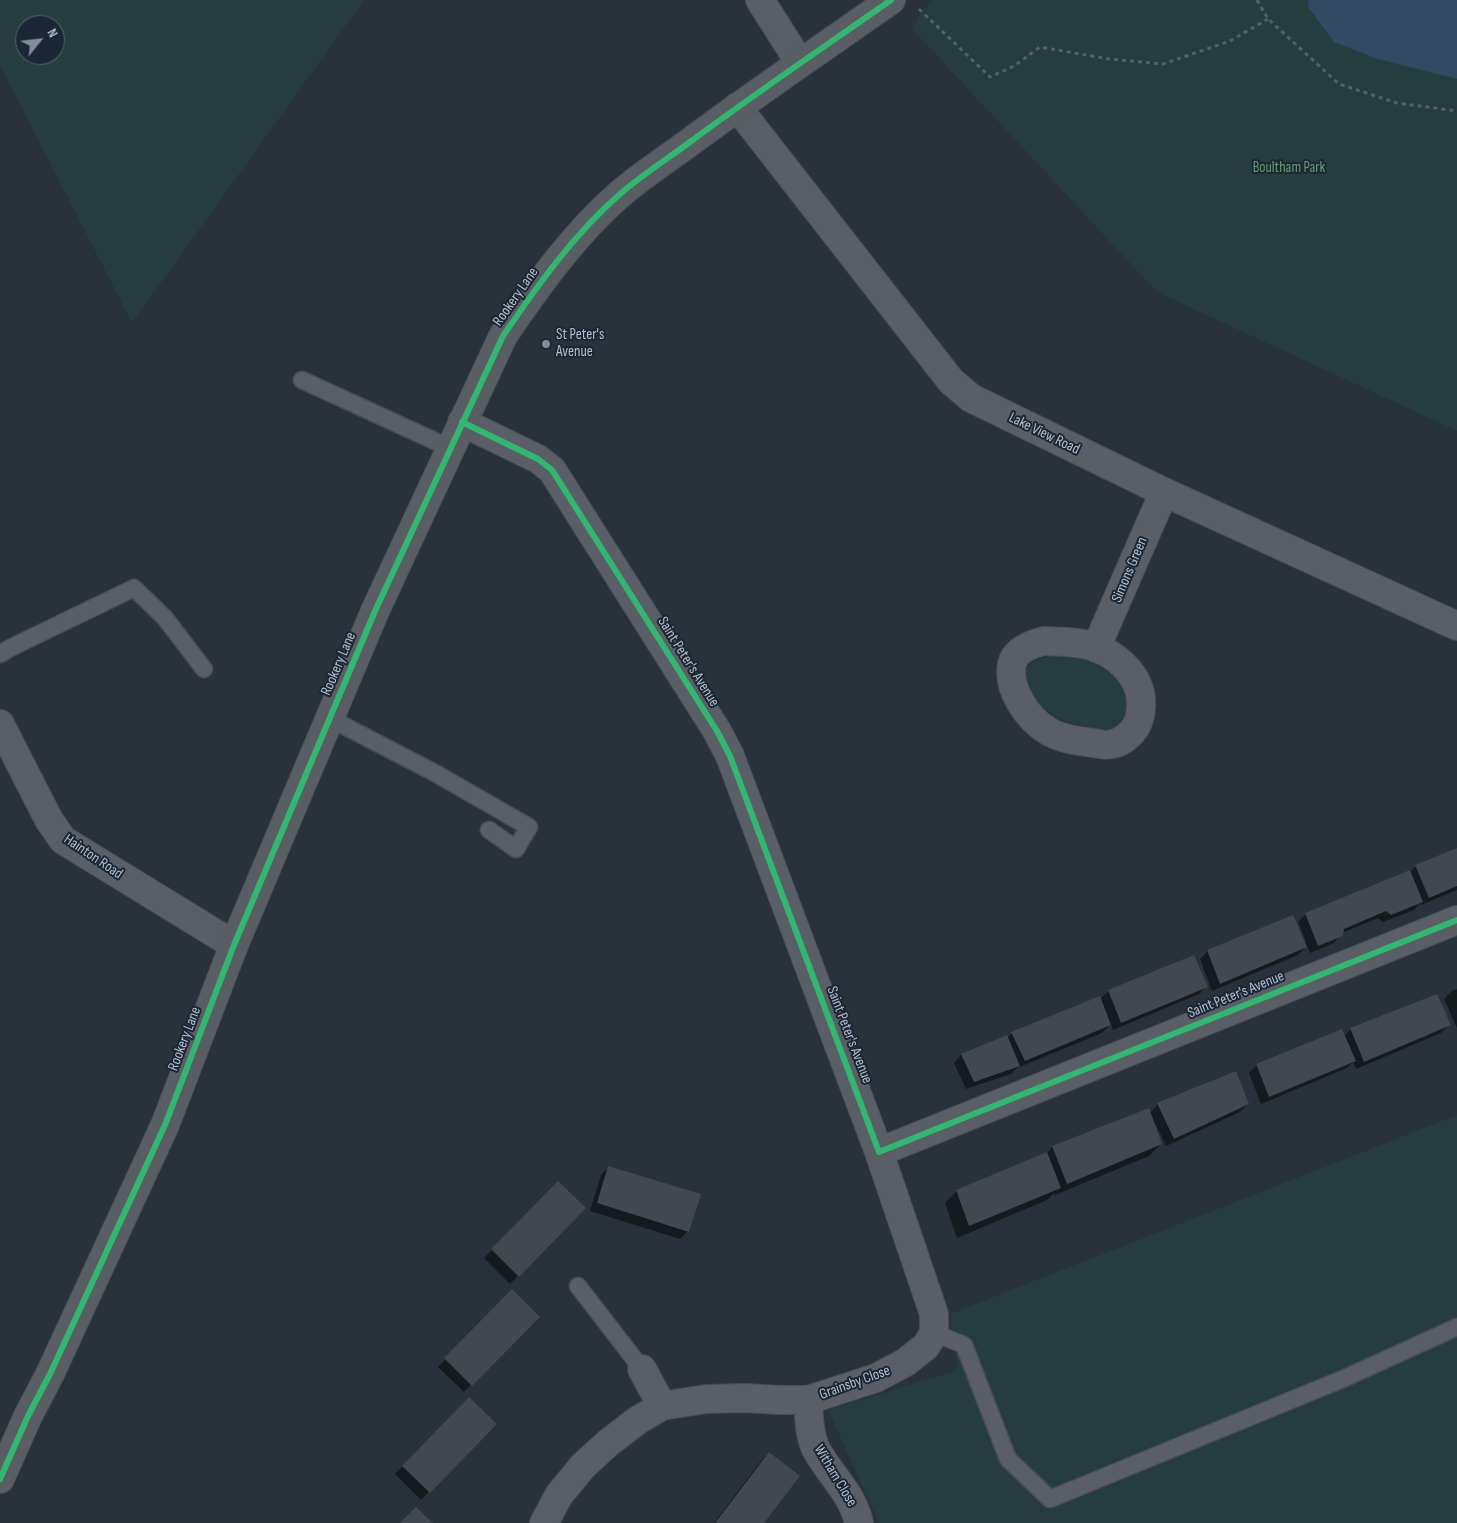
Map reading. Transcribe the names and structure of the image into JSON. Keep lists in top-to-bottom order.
{
  "streets": {
    "street": [
      "Rookery Lane",
      "Lake View Road",
      "Simons Green",
      "Saint Peter's Avenue",
      "Hainton Road",
      "Grainsby Close",
      "Witham Close"
    ]
  },
  "crossings": [
    ["Rookery Lane", "Lake View Road"],
    ["Rookery Lane", "Saint Peter's Avenue"],
    ["Rookery Lane", "Hainton Road"],
    ["Lake View Road", "Simons Green"],
    ["Grainsby Close", "Witham Close"]
  ],
  "parks": ["Boultham Park"],
  "places": ["St Peter's Avenue"],
  "north": "top right"
}
